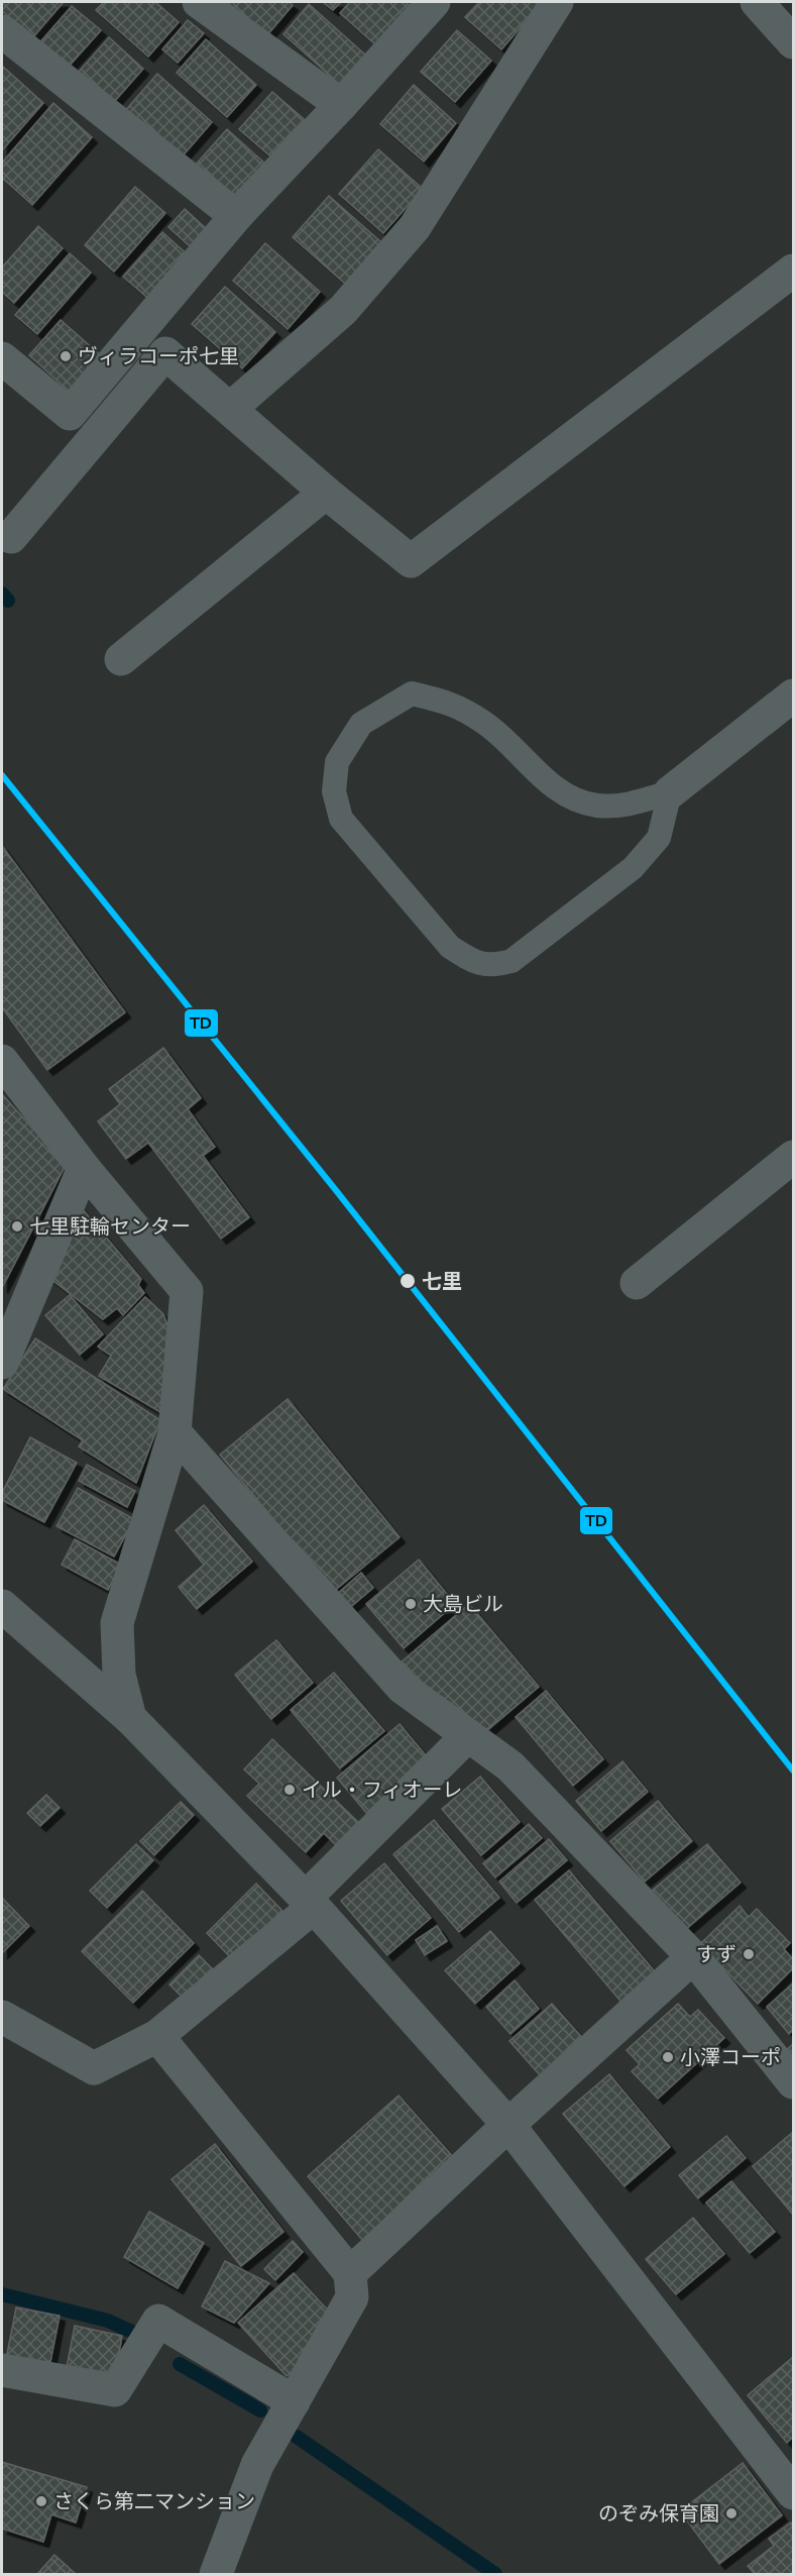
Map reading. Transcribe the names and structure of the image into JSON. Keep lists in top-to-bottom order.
{
  "places": [
    "ヴィラコーポ七里",
    "七里駐輪センター",
    "七里",
    "大島ビル",
    "イル・フィオーレ",
    "すず",
    "小澤コーポ",
    "さくら第二マンション",
    "のぞみ保育園"
  ],
  "lines": ["transit line TD"]
}
